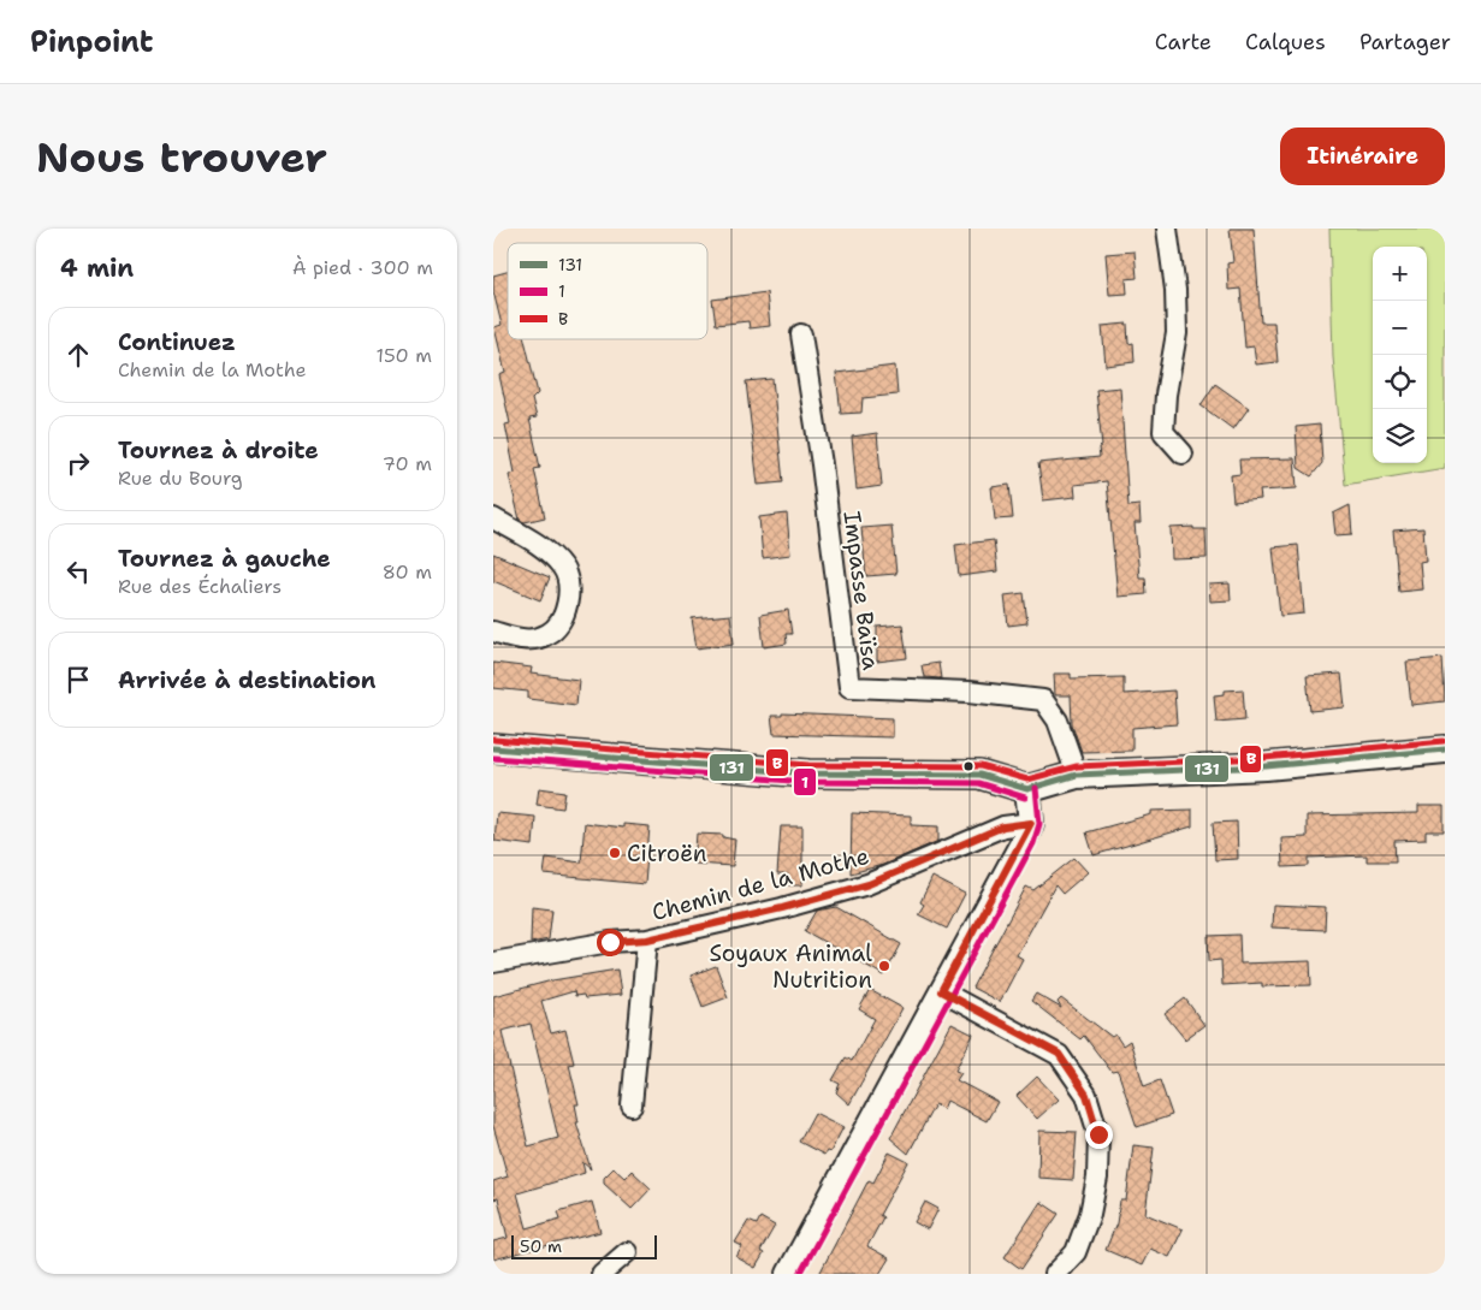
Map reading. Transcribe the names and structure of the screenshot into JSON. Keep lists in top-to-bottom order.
{
  "streets": {
    "street": ["Impasse Baïsa", "Chemin de la Mothe"]
  },
  "places": ["Citroën", "Soyaux Animal Nutrition"],
  "lines": ["transit line B", "transit line 131", "transit line 1"],
  "legend": ["131", "1", "B"],
  "scale_bar": "50 m",
  "page": {
    "header": "Pinpoint",
    "nav": ["Carte", "Calques", "Partager"],
    "buttons": "Itinéraire",
    "title": "Nous trouver",
    "heading": ["4 min", "À pied · 300 m"],
    "map_buttons": ["+", "−"],
    "list": [
      ["Continuez", "Chemin de la Mothe", "150 m"],
      ["Tournez à droite", "Rue du Bourg", "70 m"],
      ["Tournez à gauche", "Rue des Échaliers", "80 m"],
      "Arrivée à destination"
    ],
    "scale": "50 m"
  }
}
